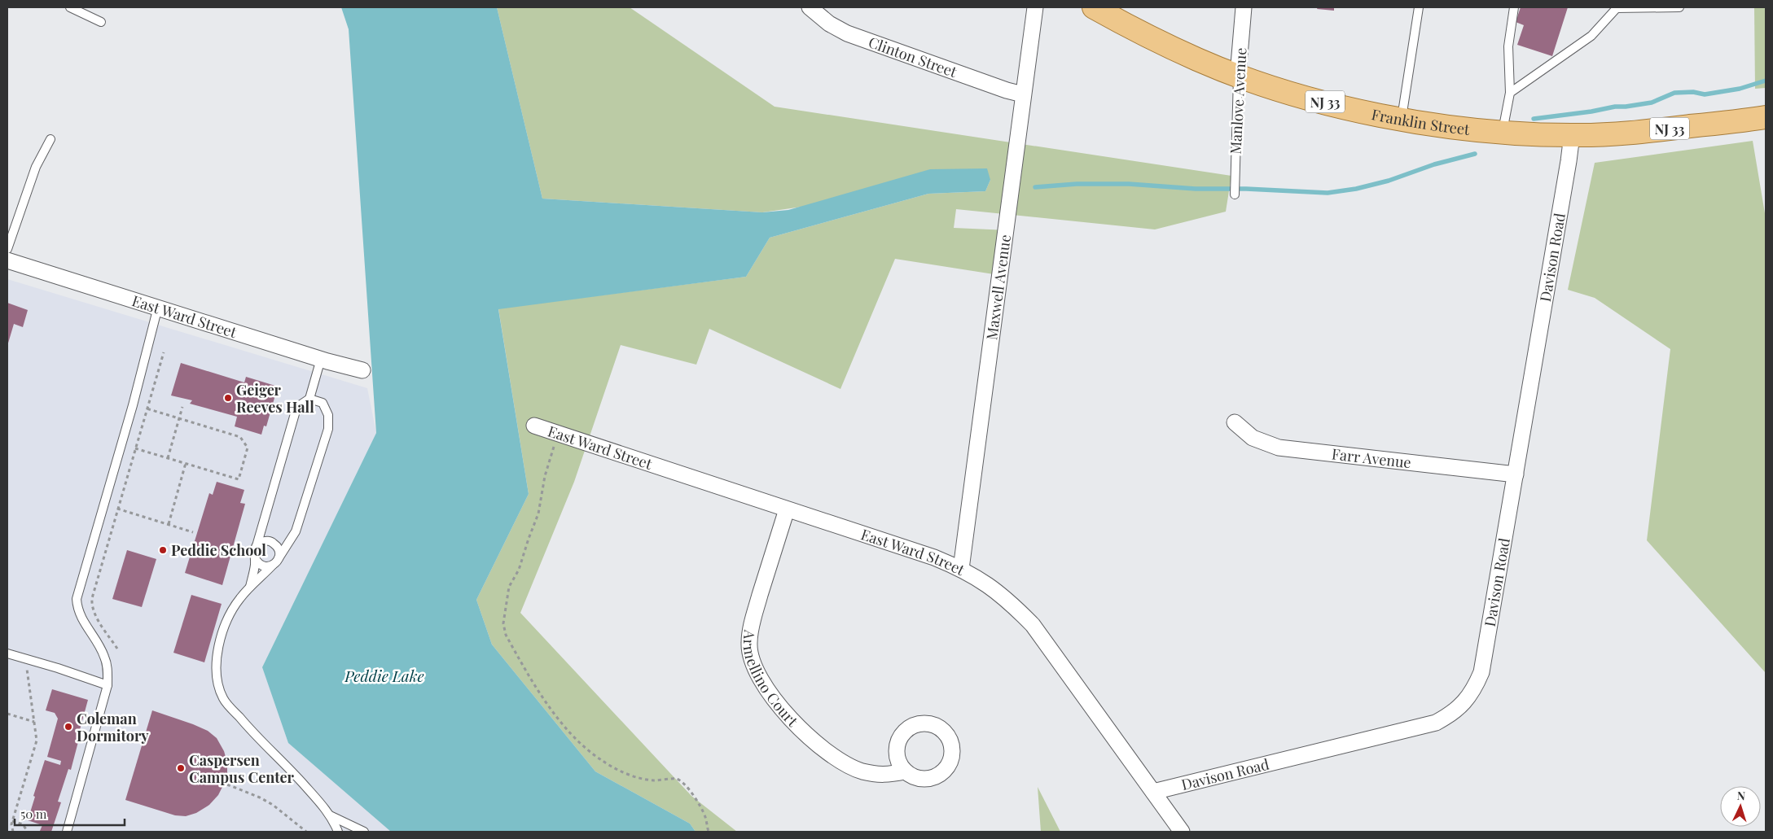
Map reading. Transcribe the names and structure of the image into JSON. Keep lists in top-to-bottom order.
{
  "streets": {
    "main road": ["NJ 33", "Franklin Street"],
    "street": [
      "Clinton Street",
      "Manlove Avenue",
      "Davison Road",
      "Maxwell Avenue",
      "East Ward Street",
      "Farr Avenue",
      "Armellino Court"
    ]
  },
  "crossings": [
    ["Clinton Street", "Maxwell Avenue"],
    ["Manlove Avenue", "Franklin Street"],
    ["Franklin Street", "Davison Road"],
    ["Davison Road", "East Ward Street"],
    ["Davison Road", "Farr Avenue"],
    ["Maxwell Avenue", "East Ward Street"],
    ["East Ward Street", "Armellino Court"]
  ],
  "water": ["Peddie Lake"],
  "places": [
    "Geiger Reeves Hall",
    "Peddie School",
    "Coleman Dormitory",
    "Caspersen Campus Center"
  ],
  "scale_bar": "50 m",
  "north": "top"
}
